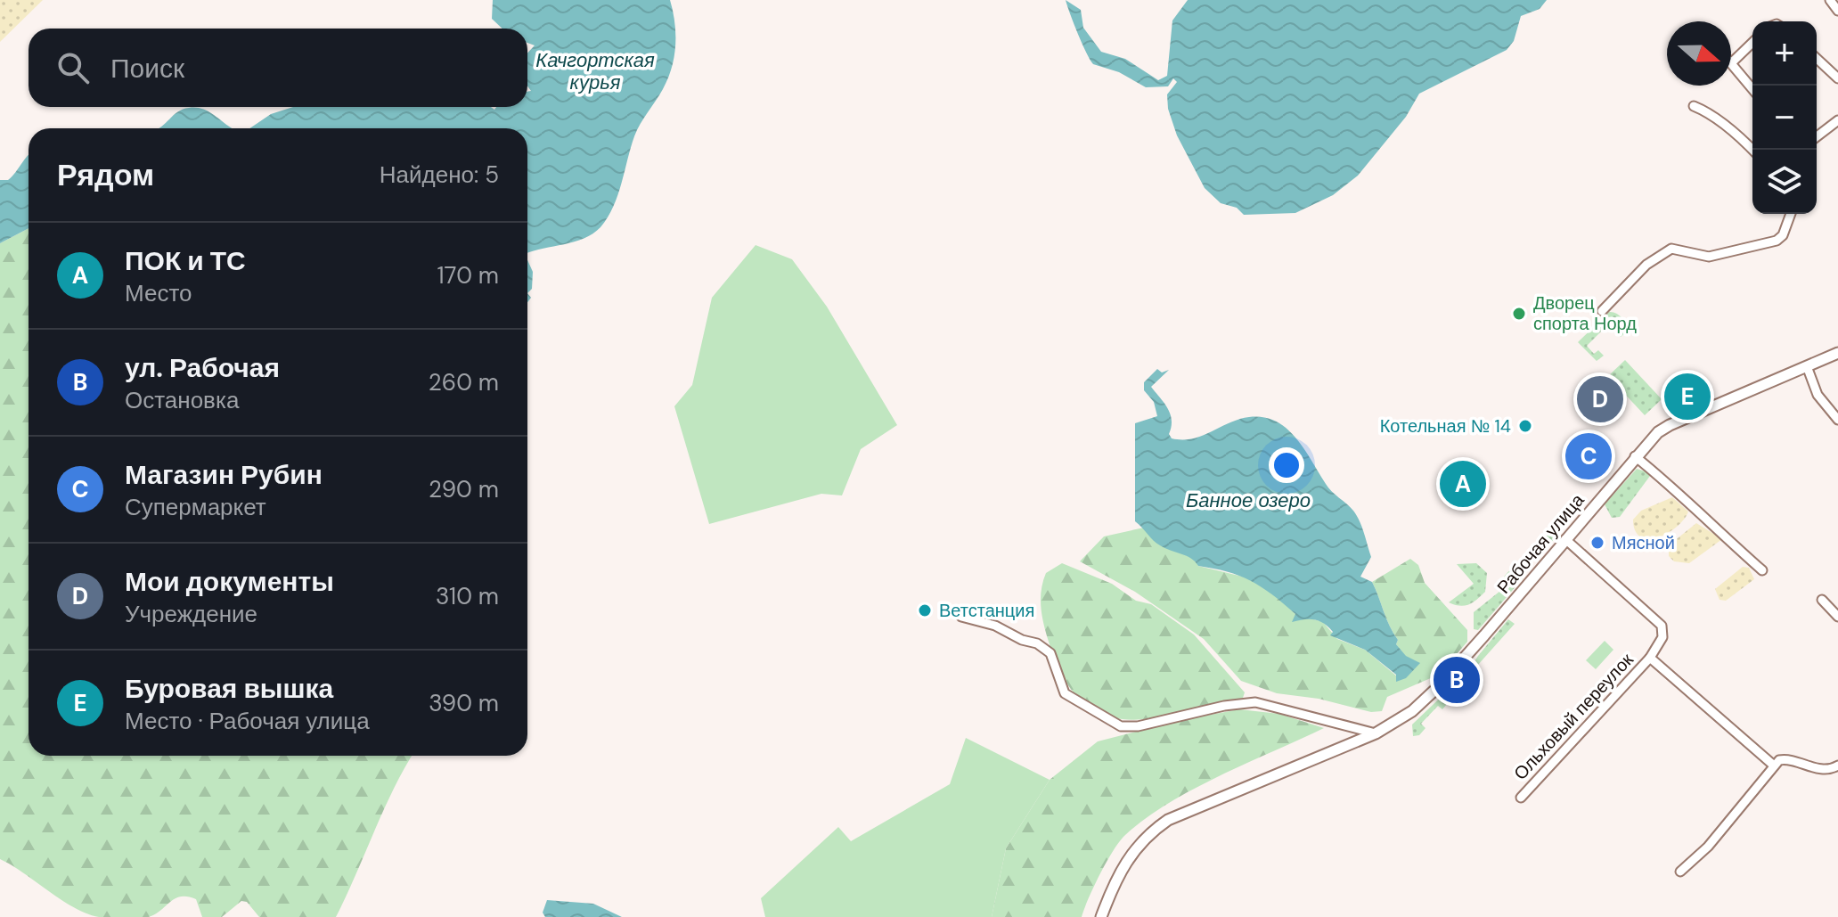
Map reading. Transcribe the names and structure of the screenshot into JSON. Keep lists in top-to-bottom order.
{
  "streets": {
    "main road": ["Рабочая улица"],
    "street": ["Ольховый переулок"]
  },
  "water": ["Качгортская курья", "Банное озеро"],
  "places": [
    "Дворец спорта Норд",
    "Котельная № 14",
    "Мясной",
    "Ветстанция"
  ],
  "north": "right",
  "page": {
    "map_buttons": ["+", "−"],
    "search": "Поиск",
    "heading": ["Рядом", "Найдено: 5"],
    "list": [
      {
        "mark": "A",
        "name": "ПОК и ТС",
        "note": "Место",
        "value": "170 m"
      },
      {
        "mark": "B",
        "name": "ул. Рабочая",
        "note": "Остановка",
        "value": "260 m"
      },
      {
        "mark": "C",
        "name": "Магазин Рубин",
        "note": "Супермаркет",
        "value": "290 m"
      },
      {
        "mark": "D",
        "name": "Мои документы",
        "note": "Учреждение",
        "value": "310 m"
      },
      {
        "mark": "E",
        "name": "Буровая вышка",
        "note": "Место · Рабочая улица",
        "value": "390 m"
      }
    ],
    "pins": [
      "E",
      "D",
      "C",
      "A",
      "B"
    ]
  }
}
